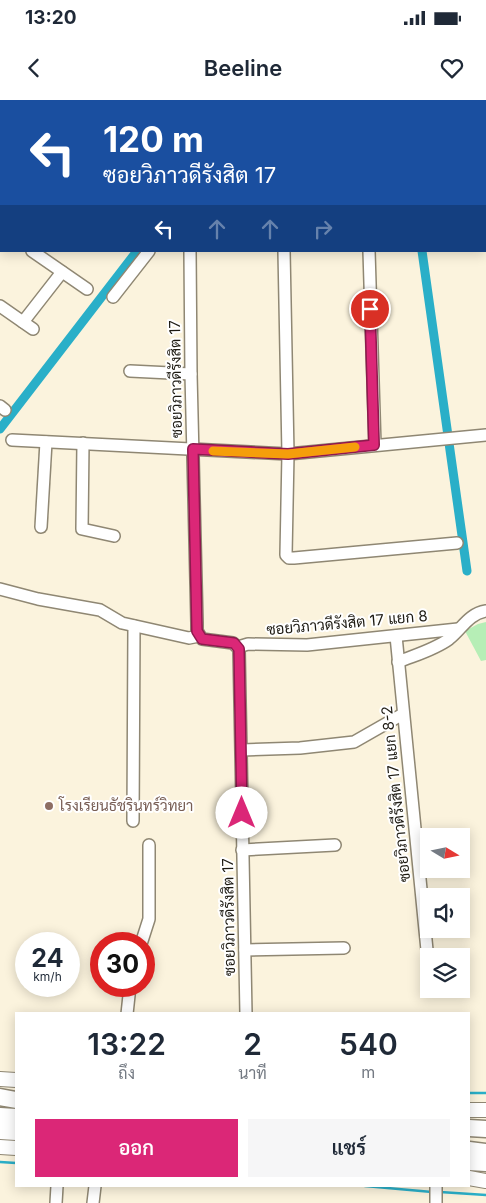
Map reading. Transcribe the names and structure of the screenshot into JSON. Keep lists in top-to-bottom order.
{
  "streets": {
    "street": ["ซอยวิภาวดีรังสิต 17", "ซอยวิภาวดีรังสิต 17 แยก 8", "ซอยวิภาวดีรังสิต 17 แยก 8-2"]
  },
  "crossings": [
    ["ซอยวิภาวดีรังสิต 17", "ซอยวิภาวดีรังสิต 17 แยก 8"],
    ["ซอยวิภาวดีรังสิต 17 แยก 8", "ซอยวิภาวดีรังสิต 17 แยก 8-2"]
  ],
  "places": ["โรงเรียนธัชรินทร์วิทยา"],
  "north": "right",
  "page": {
    "status": "13:20",
    "header": "Beeline",
    "turn": ["120 m", "ซอยวิภาวดีรังสิต 17"],
    "speed": "24 km/h",
    "limit": "30",
    "eta": [
      "13:22",
      "ถึง",
      "2",
      "นาที",
      "540",
      "m"
    ],
    "buttons": ["ออก", "แชร์"]
  }
}
